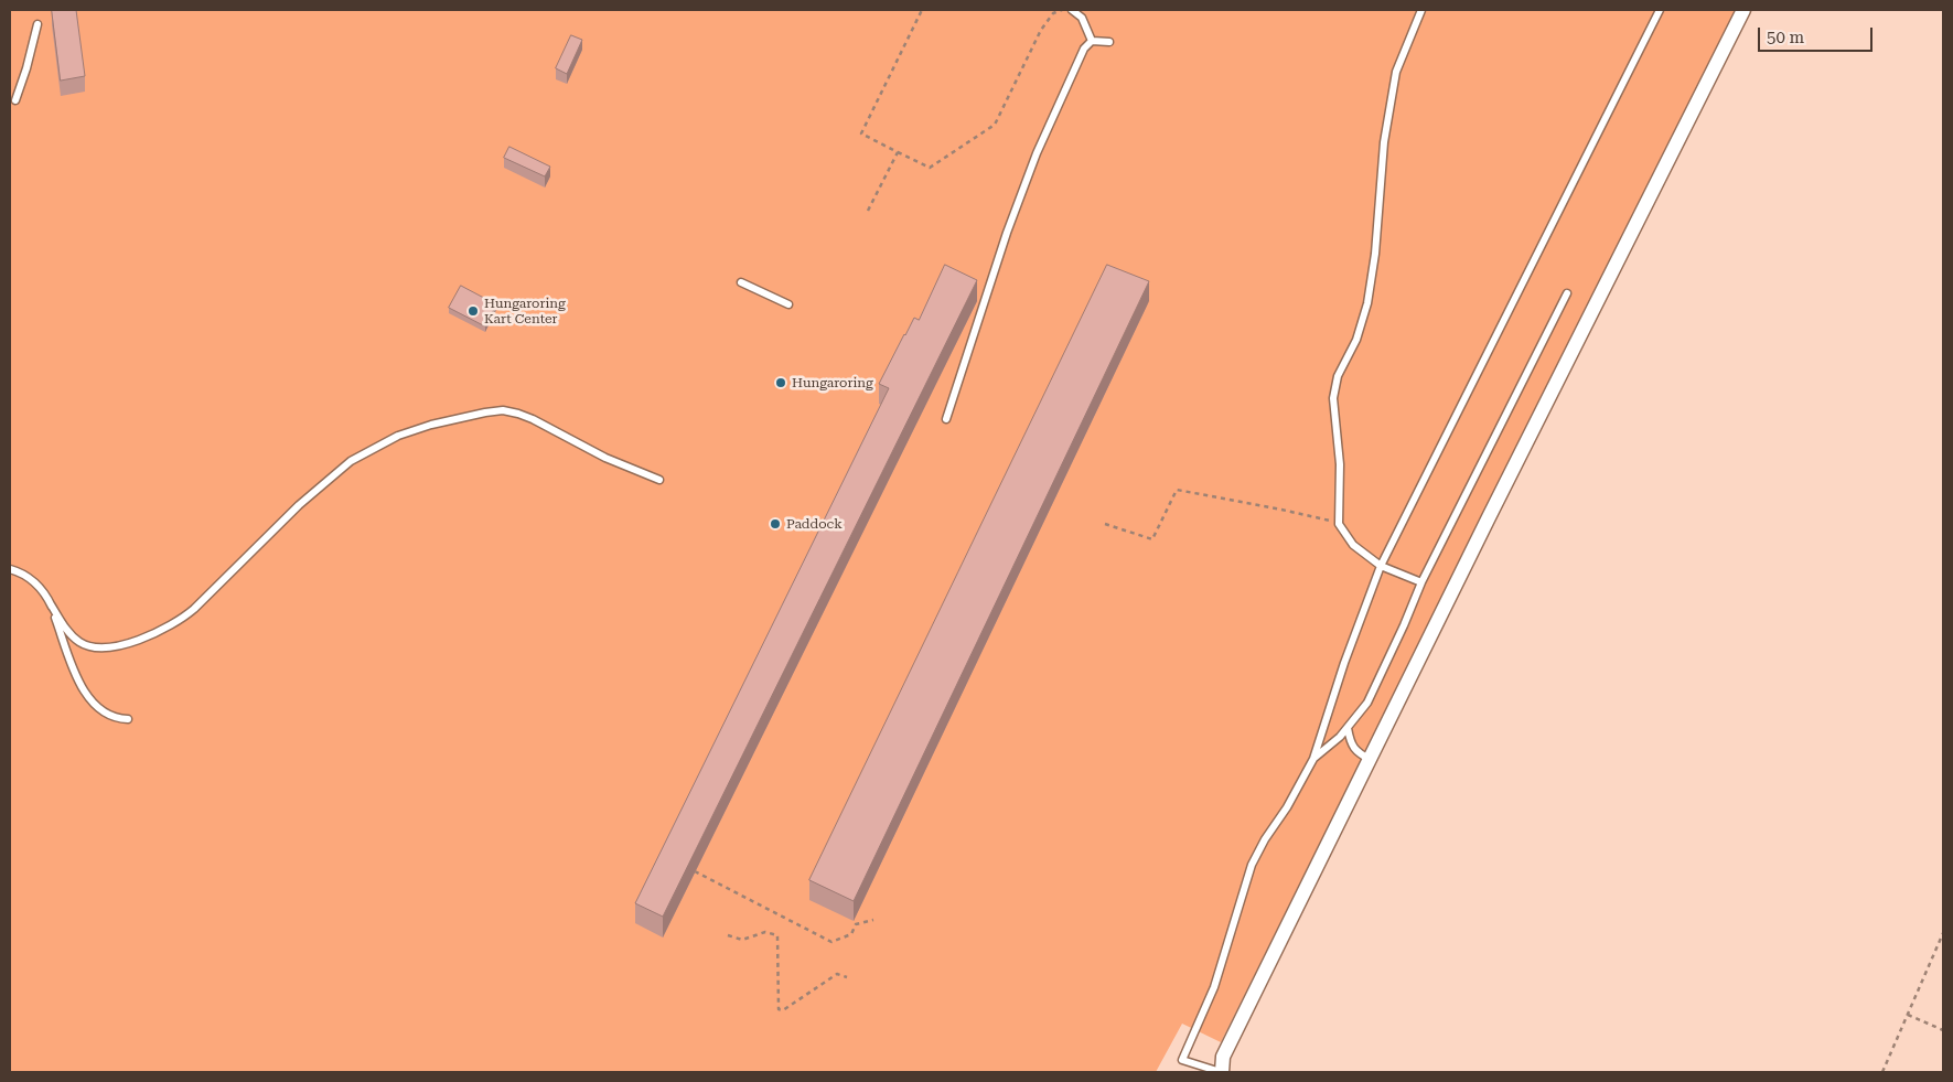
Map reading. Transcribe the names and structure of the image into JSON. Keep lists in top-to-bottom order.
{
  "places": ["Hungaroring Kart Center", "Hungaroring", "Paddock"],
  "scale_bar": "50 m"
}
